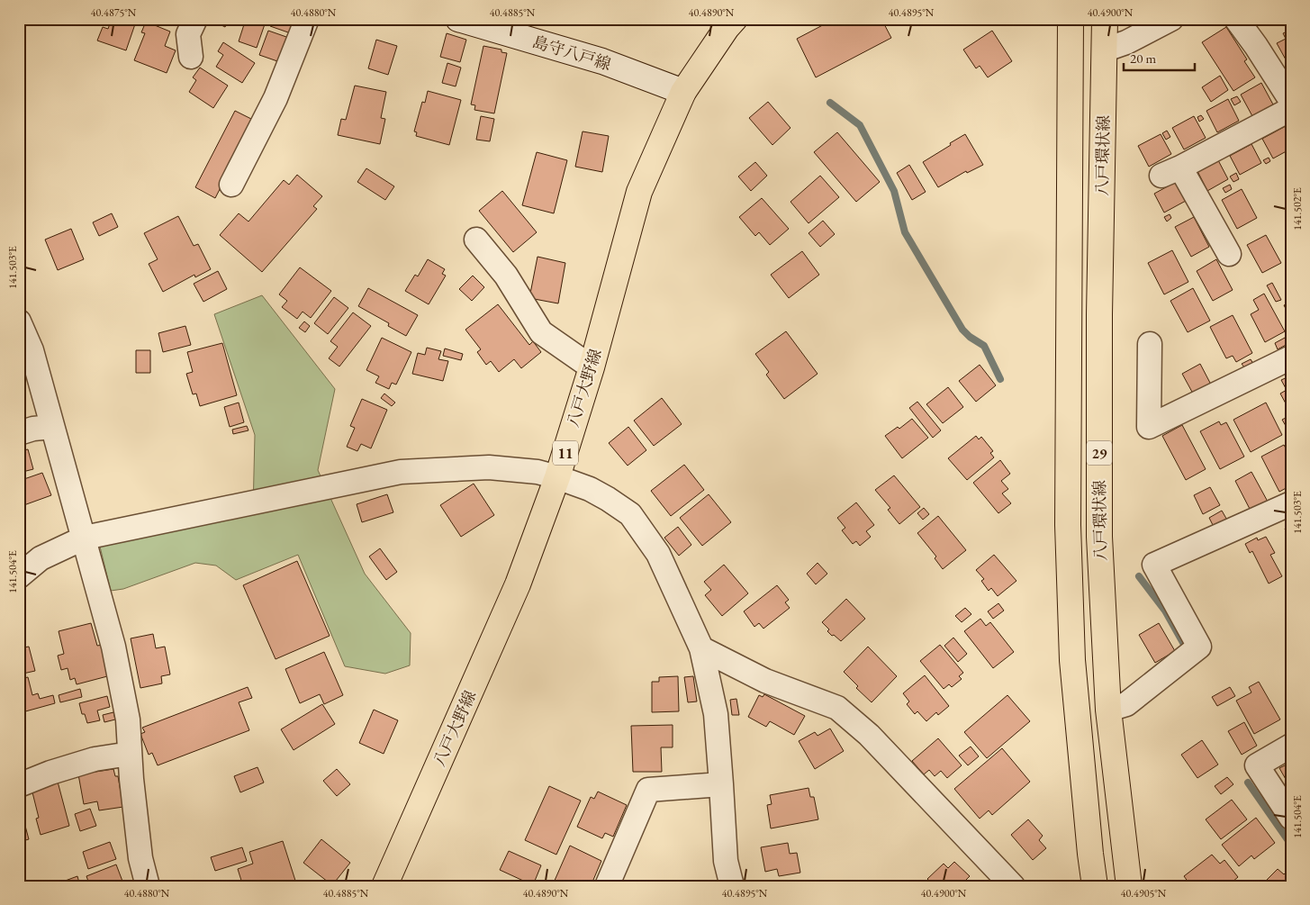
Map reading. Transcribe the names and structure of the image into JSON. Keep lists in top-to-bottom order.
{
  "streets": {
    "main road": [
      "島守八戸線",
      "八戸環状線",
      "八戸大野線",
      "11",
      "29"
    ]
  },
  "crossings": [
    ["島守八戸線", "八戸大野線"]
  ],
  "scale_bar": "20 m",
  "coordinates": [
    "40.4875°N",
    "40.4880°N",
    "40.4885°N",
    "40.4890°N",
    "40.4895°N",
    "40.4900°N",
    "141.502°E",
    "141.503°E",
    "141.504°E",
    "40.4905°N"
  ]
}
